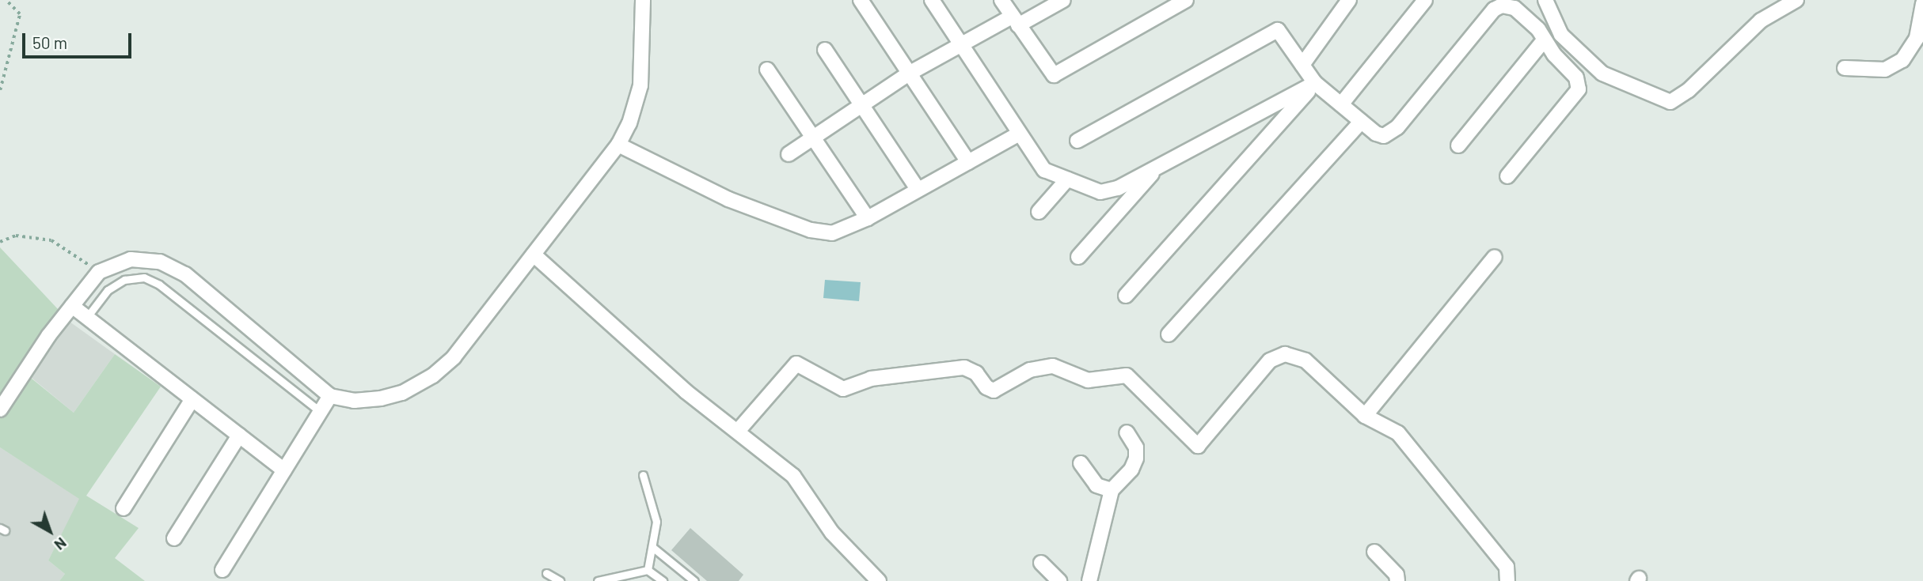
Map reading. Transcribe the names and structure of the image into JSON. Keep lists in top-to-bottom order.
{
  "scale_bar": "50 m",
  "north": "bottom right"
}
